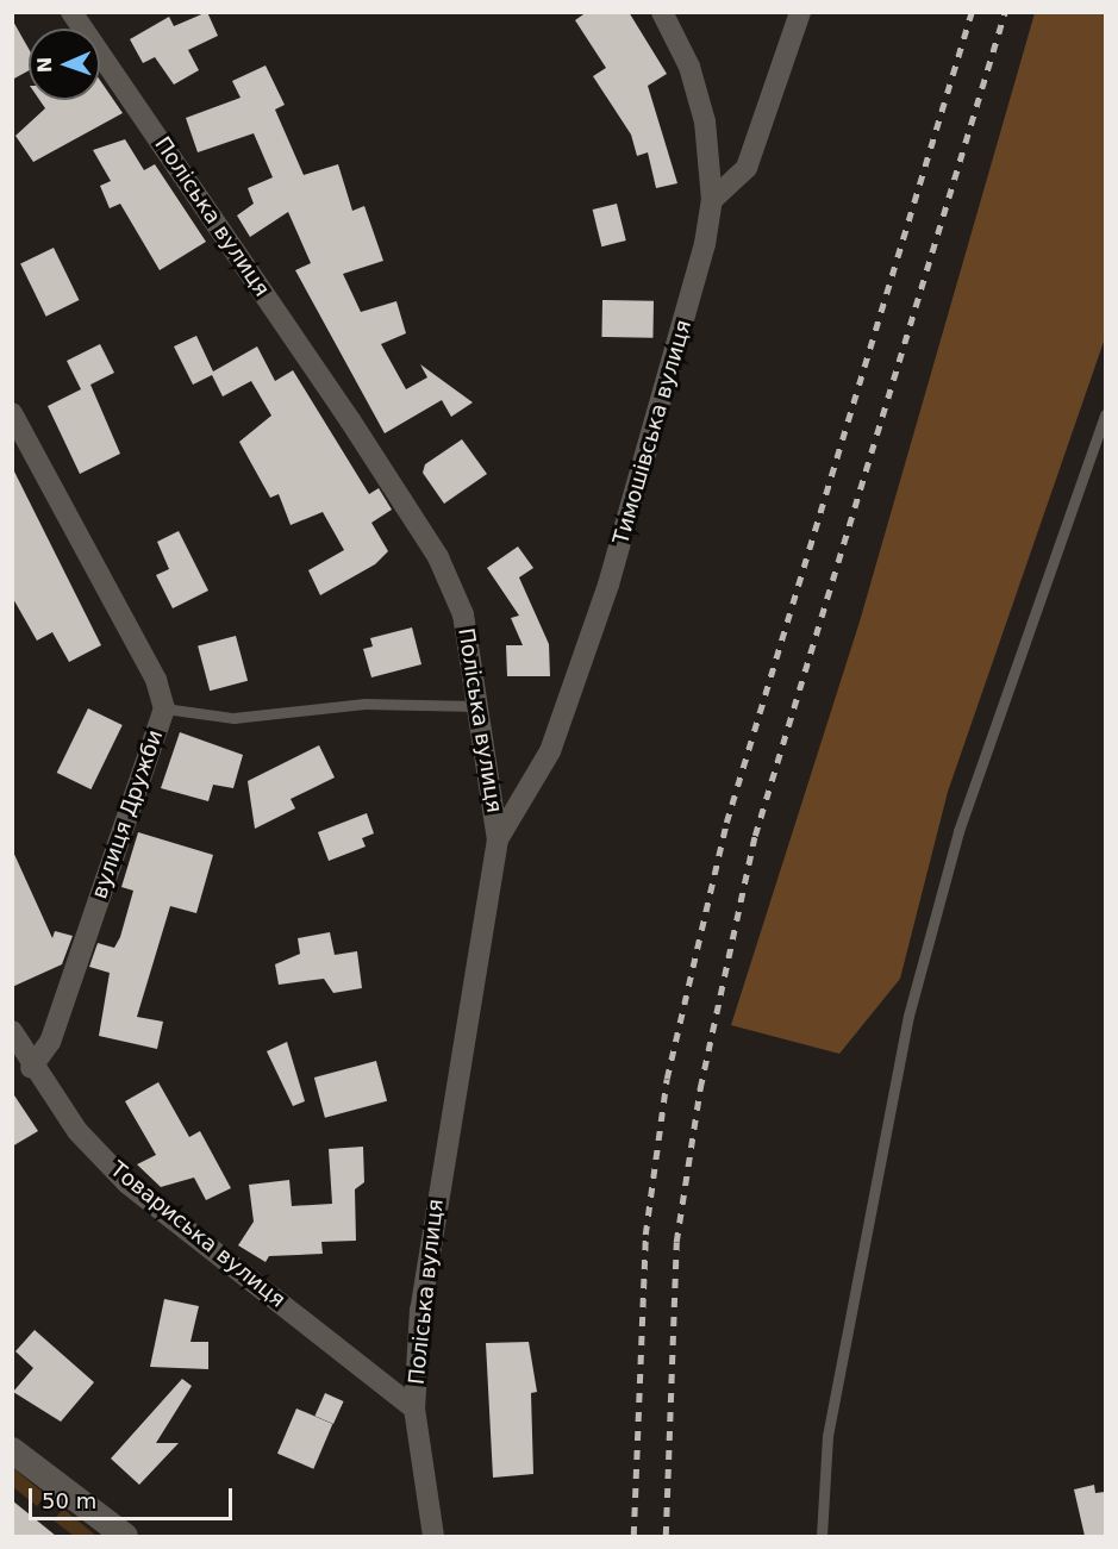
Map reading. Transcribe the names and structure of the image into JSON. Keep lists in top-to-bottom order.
{
  "streets": {
    "street": [
      "Поліська вулиця",
      "Тимошівська вулиця",
      "вулиця Дружби",
      "Товариська вулиця"
    ]
  },
  "crossings": [
    ["Поліська вулиця", "Тимошівська вулиця"],
    ["Поліська вулиця", "Товариська вулиця"],
    ["вулиця Дружби", "Товариська вулиця"]
  ],
  "scale_bar": "50 m",
  "north": "left"
}
